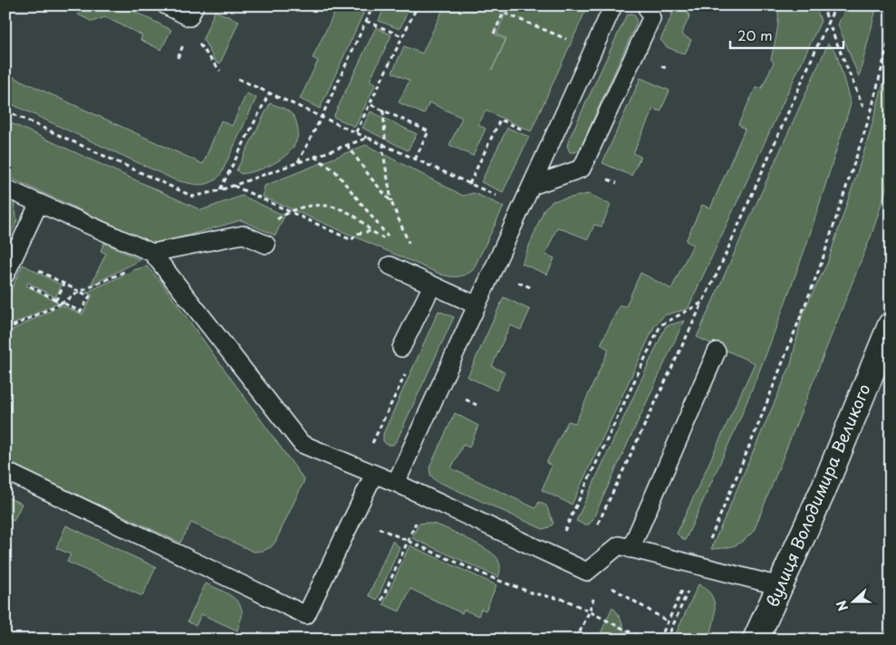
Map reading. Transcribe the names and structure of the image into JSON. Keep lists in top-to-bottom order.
{
  "streets": {
    "main road": ["вулиця Володимира Великого"]
  },
  "scale_bar": "20 m",
  "north": "left"
}
